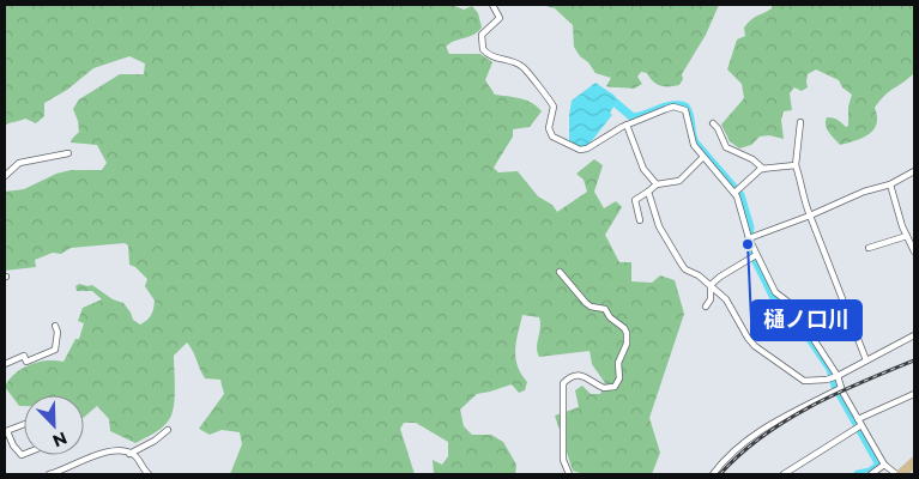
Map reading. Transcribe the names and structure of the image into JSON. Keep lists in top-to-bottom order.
{
  "places": ["樋ノ口川"],
  "north": "bottom right"
}
